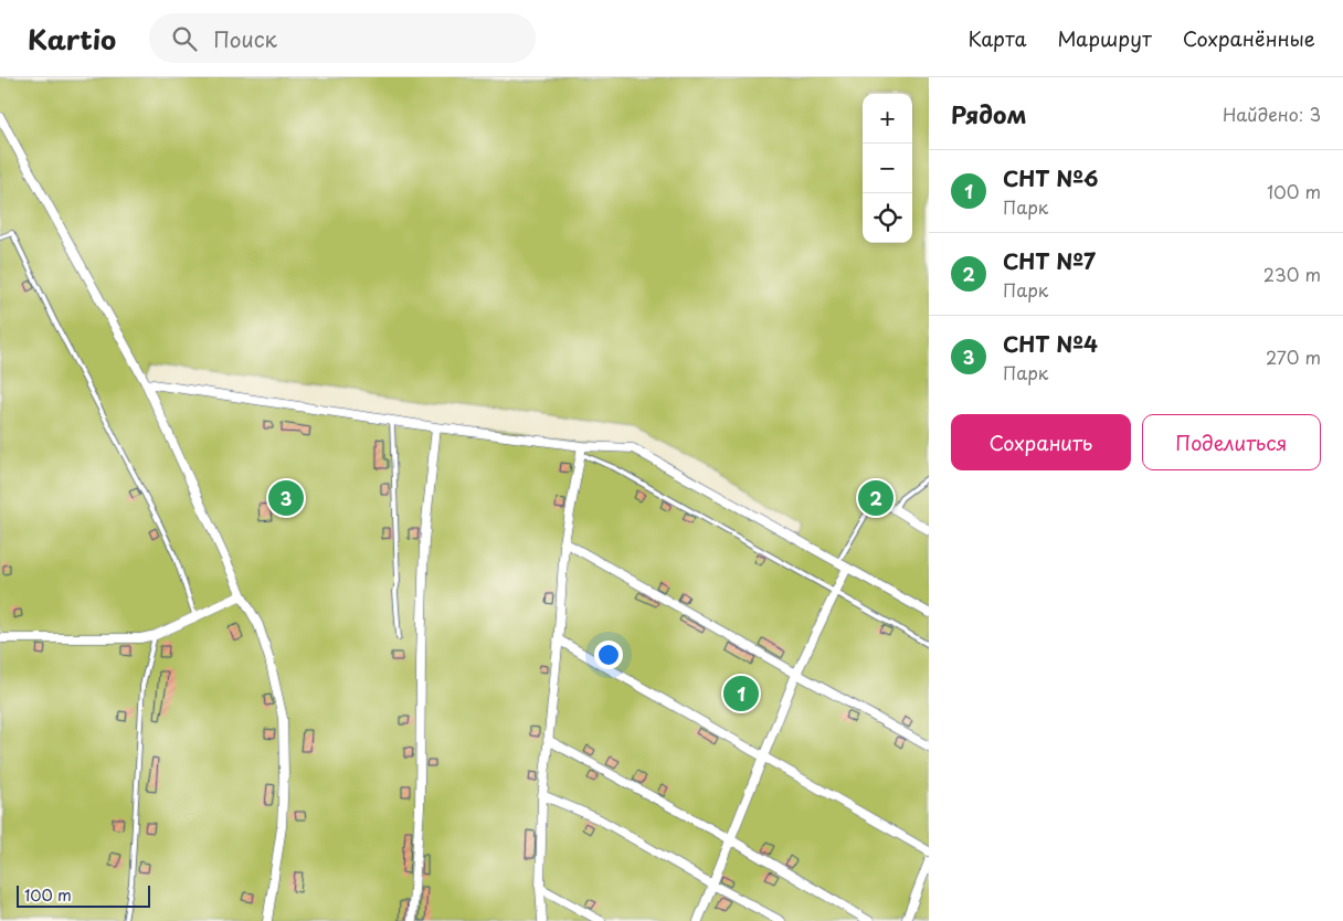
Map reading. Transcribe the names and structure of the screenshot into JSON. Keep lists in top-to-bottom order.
{
  "scale_bar": "100 m",
  "page": {
    "header": "Kartio",
    "search": "Поиск",
    "nav": ["Карта", "Маршрут", "Сохранённые"],
    "heading": ["Рядом", "Найдено: 3"],
    "map_buttons": ["+", "−"],
    "list": [
      {
        "mark": "1",
        "name": "СНТ №6",
        "note": "Парк",
        "value": "100 m"
      },
      {
        "mark": "2",
        "name": "СНТ №7",
        "note": "Парк",
        "value": "230 m"
      },
      {
        "mark": "3",
        "name": "СНТ №4",
        "note": "Парк",
        "value": "270 m"
      }
    ],
    "buttons": ["Сохранить", "Поделиться"],
    "pins": ["2", "3", "1"],
    "scale": "100 m"
  }
}
